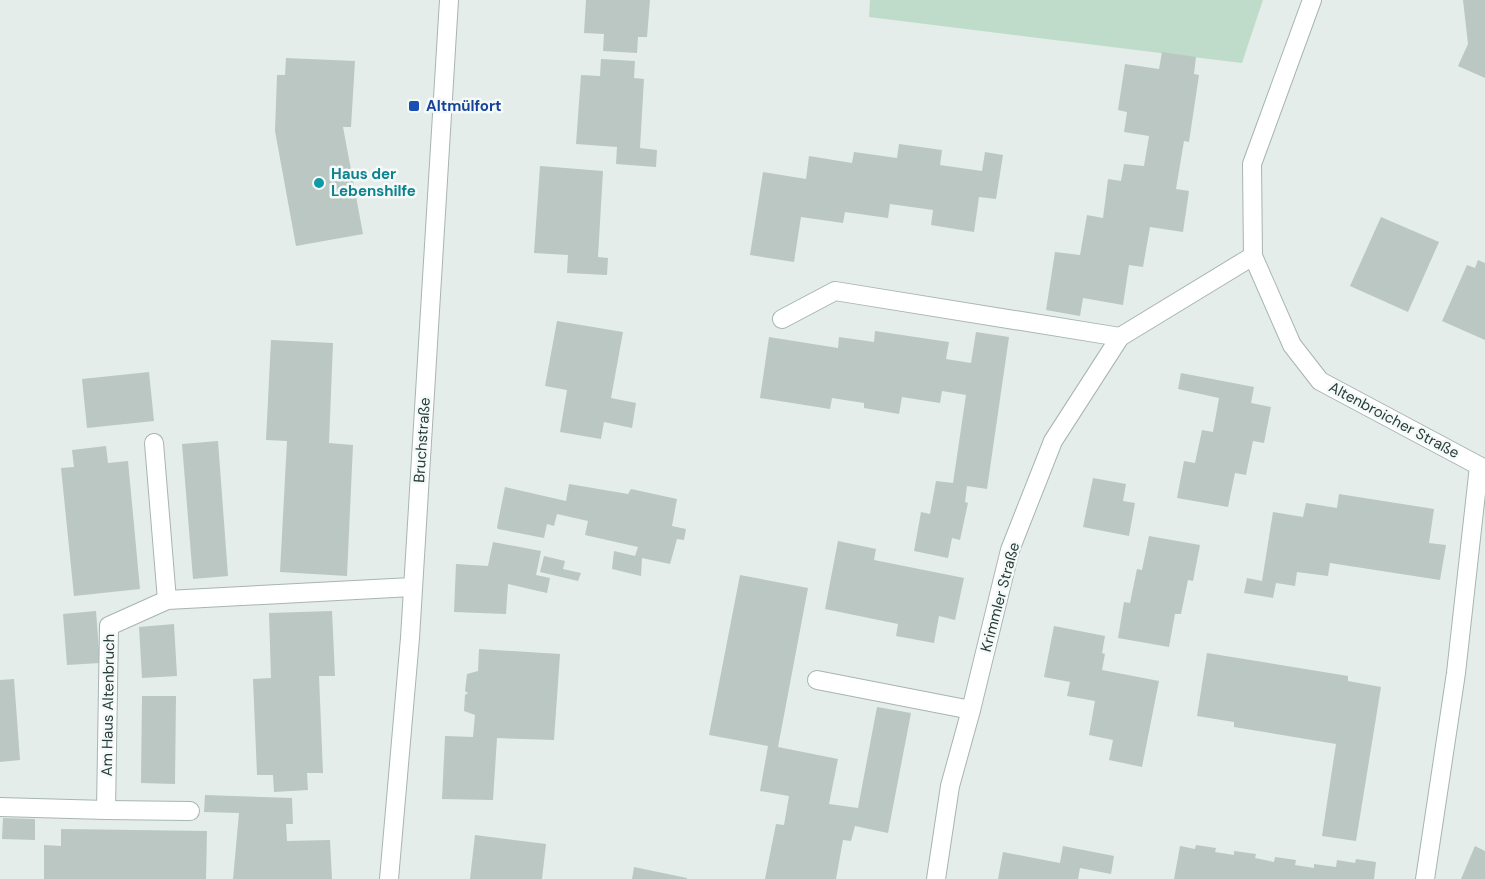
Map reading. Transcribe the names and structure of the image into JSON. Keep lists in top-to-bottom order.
{
  "streets": {
    "street": [
      "Altenbroicher Straße",
      "Bruchstraße",
      "Krimmler Straße",
      "Am Haus Altenbruch"
    ]
  },
  "crossings": [
    ["Altenbroicher Straße", "Krimmler Straße"],
    ["Bruchstraße", "Am Haus Altenbruch"]
  ],
  "places": {
    "transit": ["Altmülfort"],
    "other": ["Haus der Lebenshilfe"]
  }
}
